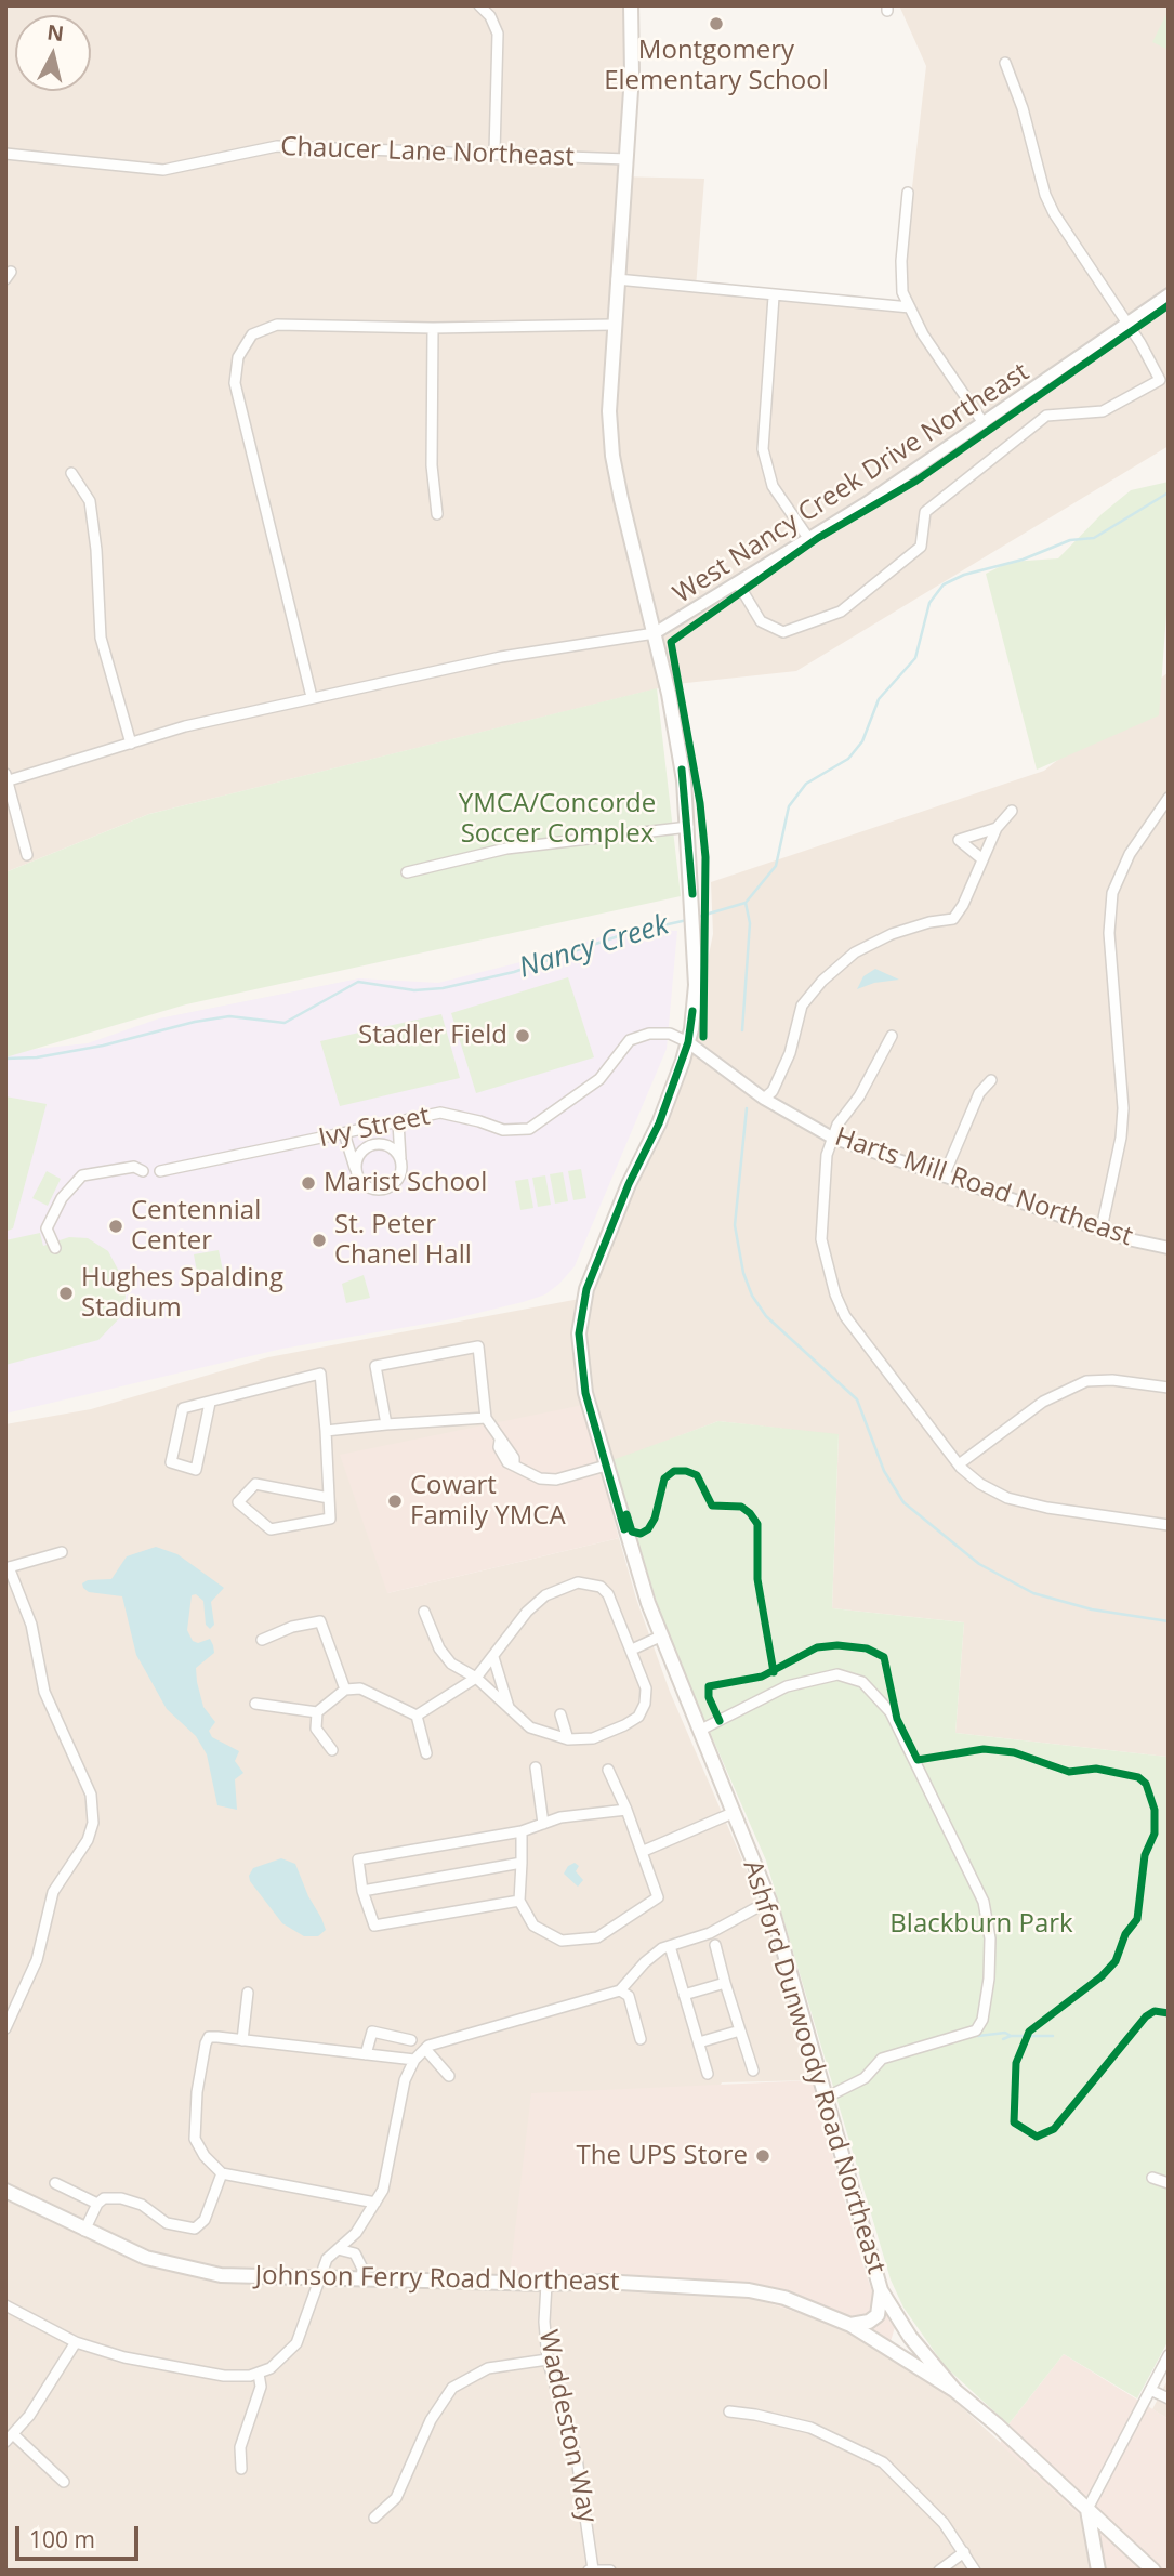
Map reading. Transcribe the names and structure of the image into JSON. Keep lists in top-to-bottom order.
{
  "streets": {
    "main road": ["Ashford Dunwoody Road Northeast", "Johnson Ferry Road Northeast"],
    "street": [
      "Chaucer Lane Northeast",
      "West Nancy Creek Drive Northeast",
      "Ivy Street",
      "Harts Mill Road Northeast",
      "Waddeston Way"
    ]
  },
  "crossings": [
    ["Chaucer Lane Northeast", "Ashford Dunwoody Road Northeast"],
    ["West Nancy Creek Drive Northeast", "Ashford Dunwoody Road Northeast"],
    ["Ivy Street", "Harts Mill Road Northeast"],
    ["Ivy Street", "Ashford Dunwoody Road Northeast"],
    ["Harts Mill Road Northeast", "Ashford Dunwoody Road Northeast"],
    ["Ashford Dunwoody Road Northeast", "Johnson Ferry Road Northeast"],
    ["Johnson Ferry Road Northeast", "Waddeston Way"]
  ],
  "water": ["Nancy Creek"],
  "parks": ["YMCA/Concorde Soccer Complex", "Blackburn Park"],
  "places": [
    "Montgomery Elementary School",
    "Stadler Field",
    "Marist School",
    "Centennial Center",
    "St. Peter Chanel Hall",
    "Hughes Spalding Stadium",
    "Cowart Family YMCA",
    "The UPS Store"
  ],
  "scale_bar": "100 m",
  "north": "top"
}
